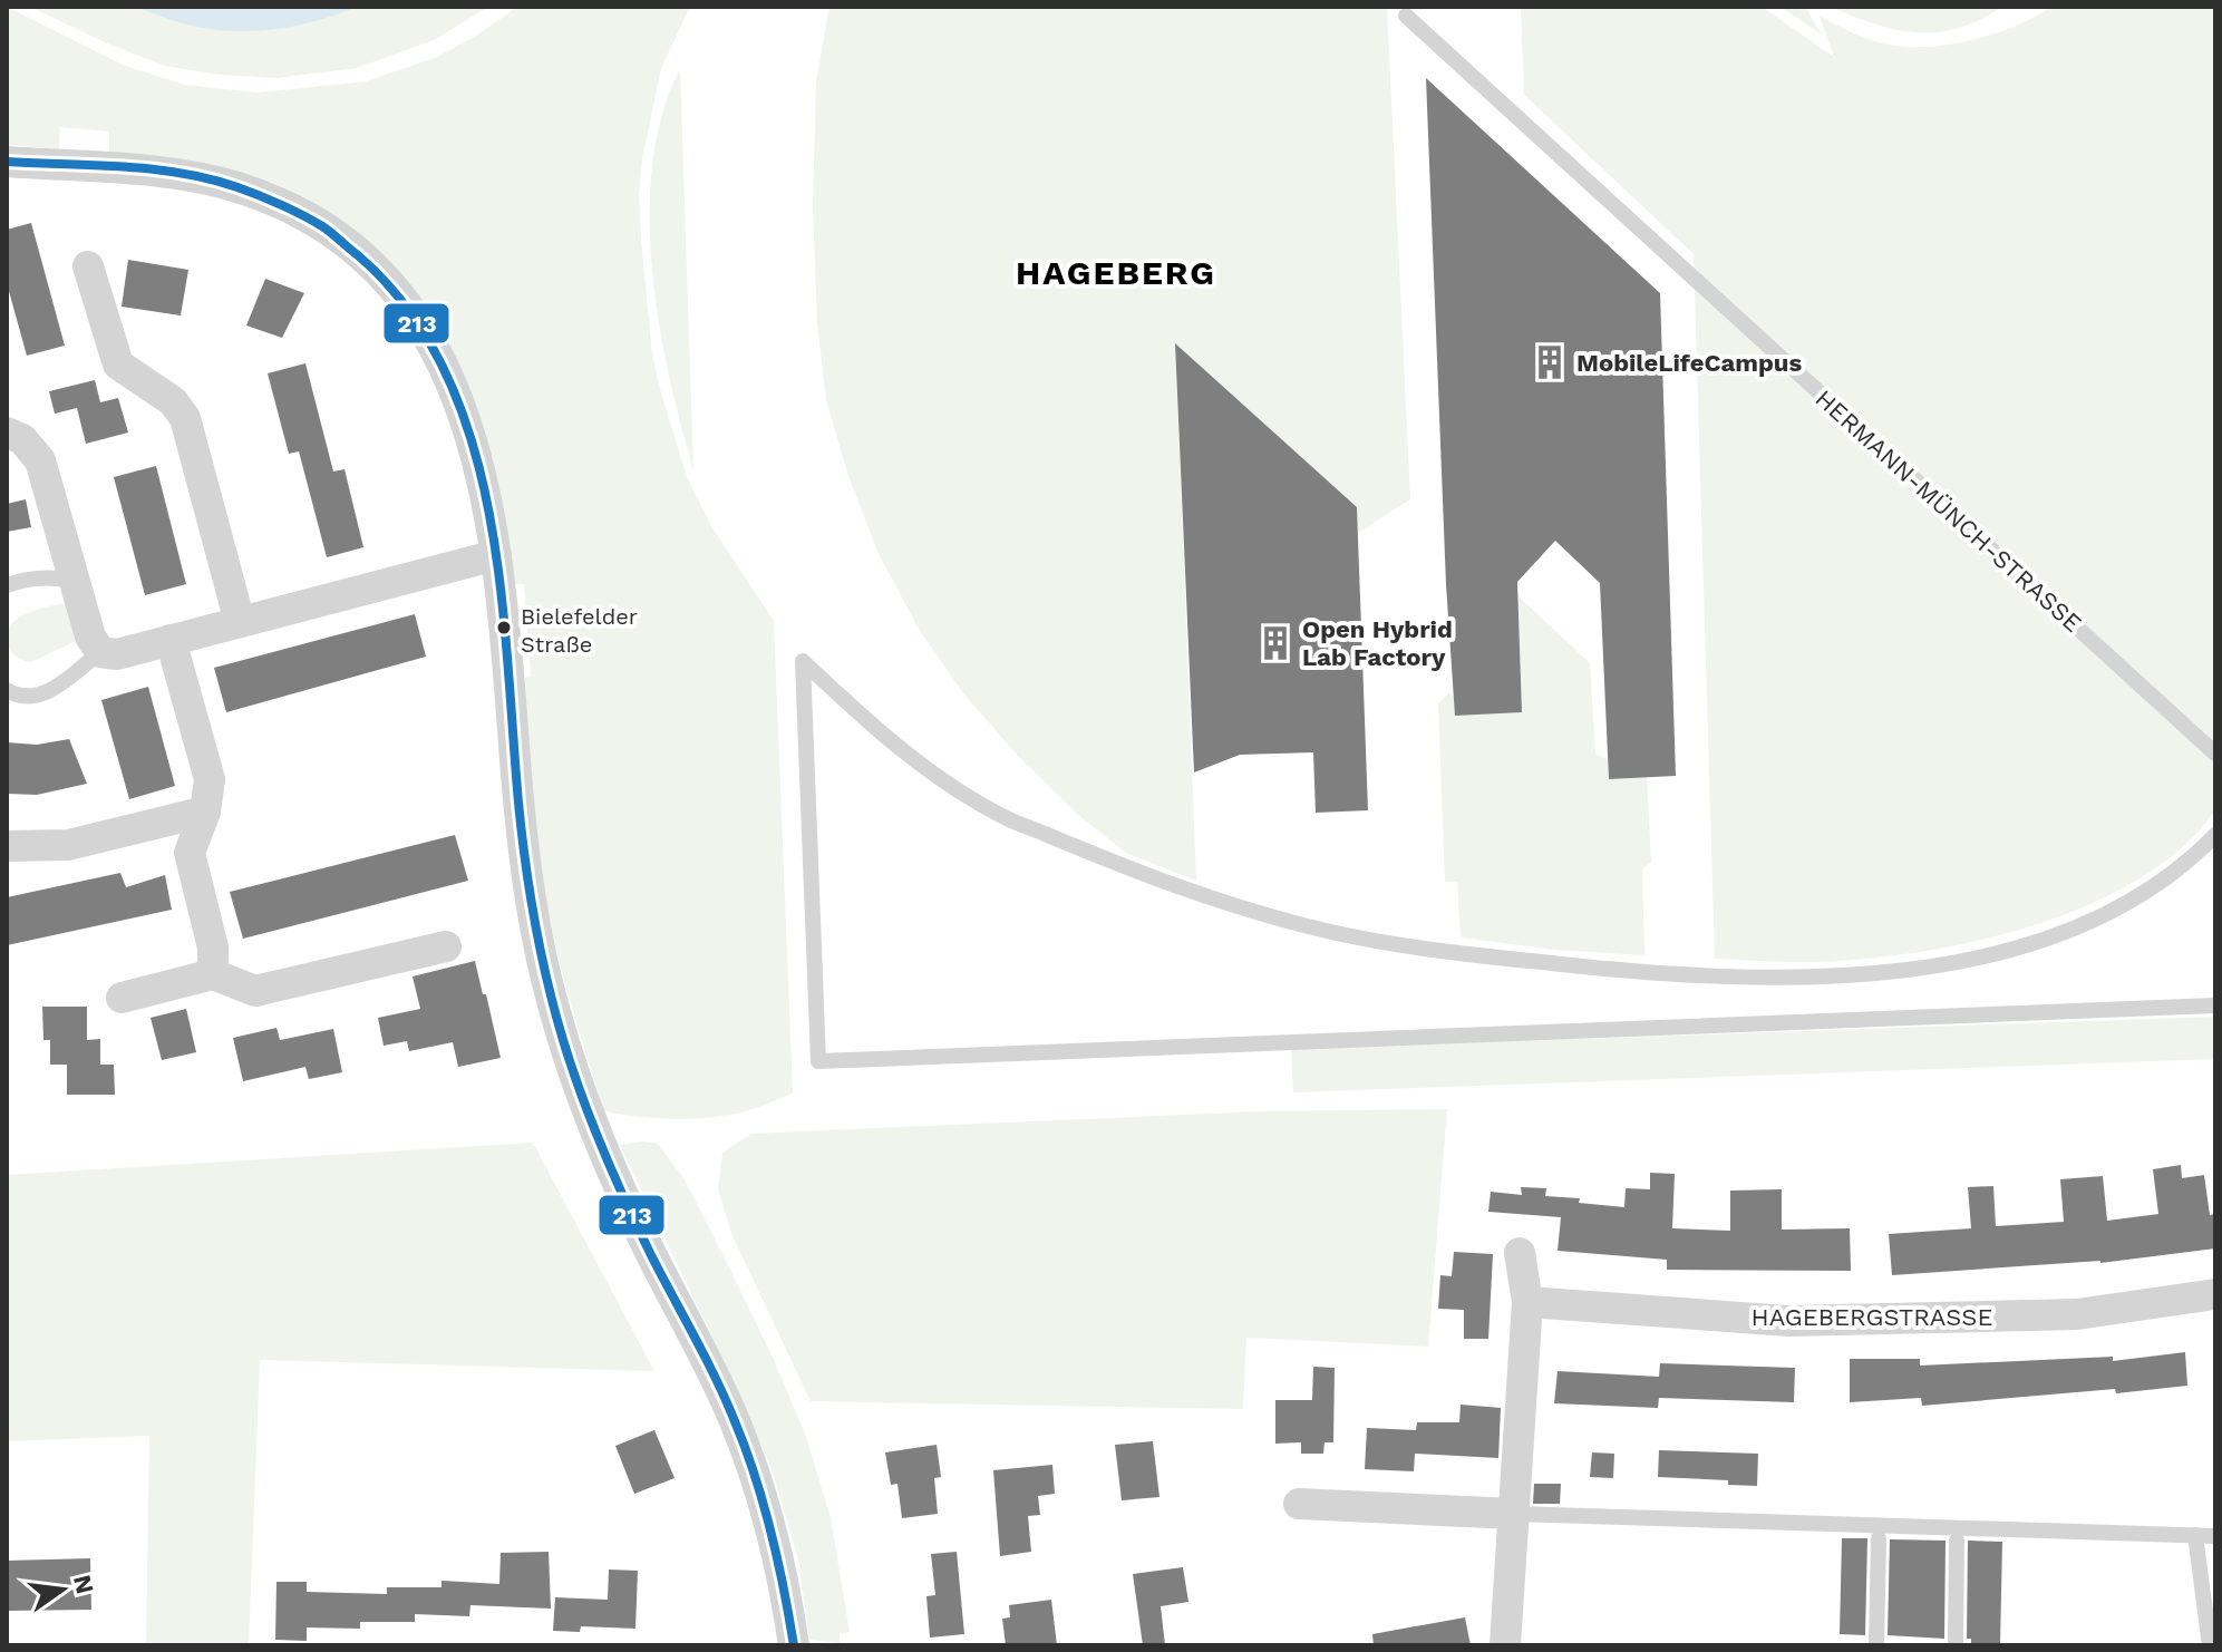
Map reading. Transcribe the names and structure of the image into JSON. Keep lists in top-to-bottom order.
{
  "streets": {
    "street": ["HAGEBERGSTRASSE"],
    "lane": ["HERMANN-MÜNCH-STRASSE"]
  },
  "districts": ["HAGEBERG"],
  "places": {
    "building": ["MobileLifeCampus", "Open Hybrid Lab Factory"],
    "other": ["Bielefelder Straße"]
  },
  "lines": ["transit line 213"],
  "north": "right"
}
